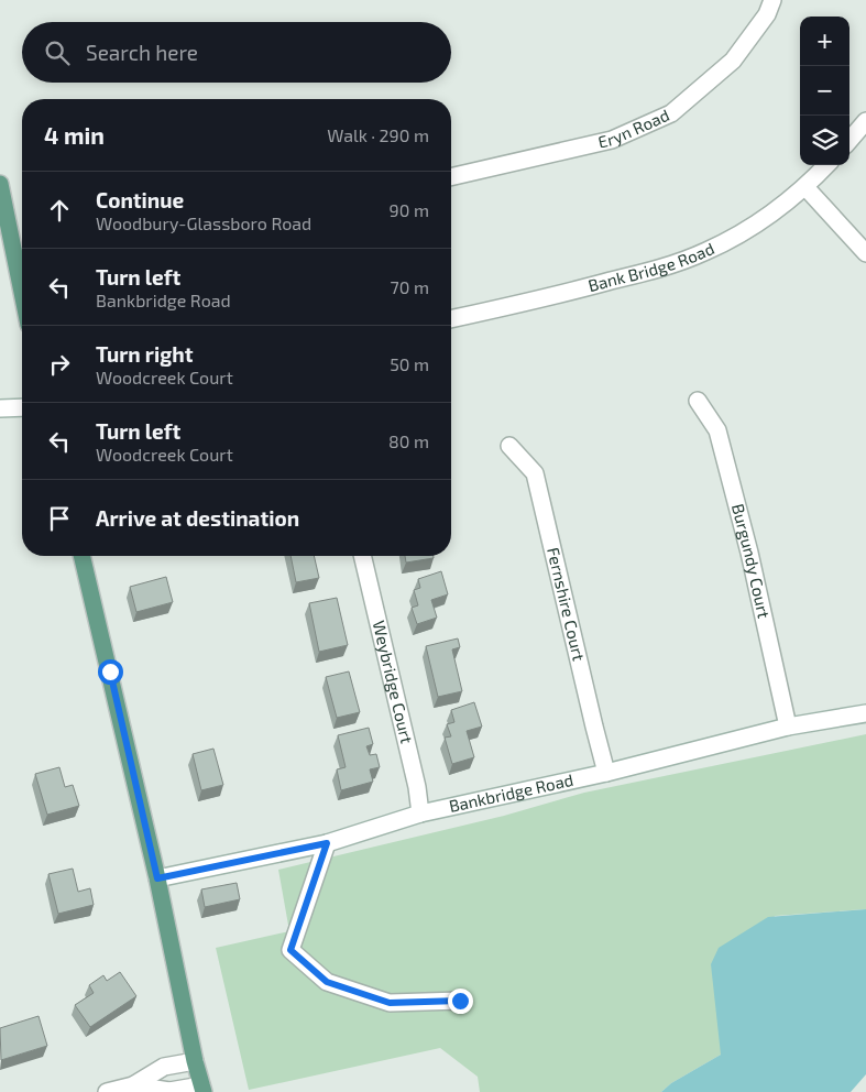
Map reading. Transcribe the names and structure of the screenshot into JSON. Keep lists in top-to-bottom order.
{
  "streets": {
    "street": [
      "Eryn Road",
      "Bank Bridge Road",
      "Burgundy Court",
      "Fernshire Court",
      "Weybridge Court",
      "Bankbridge Road"
    ]
  },
  "crossings": [
    ["Burgundy Court", "Bankbridge Road"],
    ["Fernshire Court", "Bankbridge Road"],
    ["Weybridge Court", "Bankbridge Road"]
  ],
  "page": {
    "map_buttons": ["+", "−"],
    "search": "Search here",
    "heading": ["4 min", "Walk · 290 m"],
    "list": [
      ["Continue", "Woodbury-Glassboro Road", "90 m"],
      ["Turn left", "Bankbridge Road", "70 m"],
      ["Turn right", "Woodcreek Court", "50 m"],
      ["Turn left", "Woodcreek Court", "80 m"],
      "Arrive at destination"
    ]
  }
}
